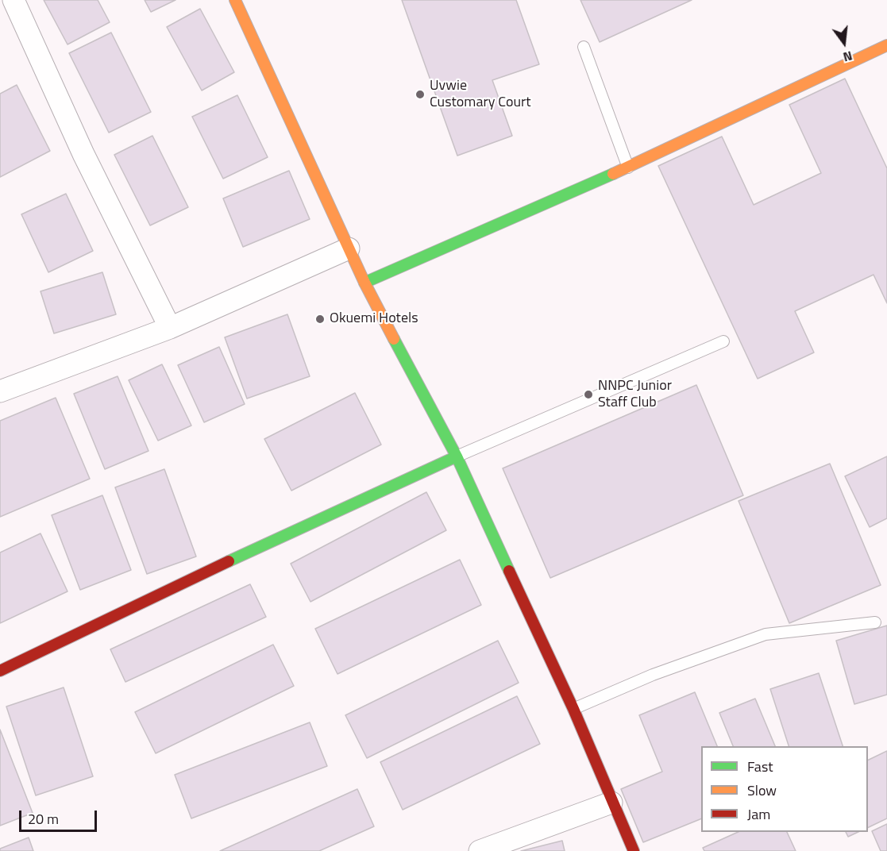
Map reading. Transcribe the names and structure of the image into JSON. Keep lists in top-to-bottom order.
{
  "places": ["Uvwie Customary Court", "Okuemi Hotels", "NNPC Junior Staff Club"],
  "legend": ["Fast", "Slow", "Jam"],
  "scale_bar": "20 m",
  "north": "bottom"
}
